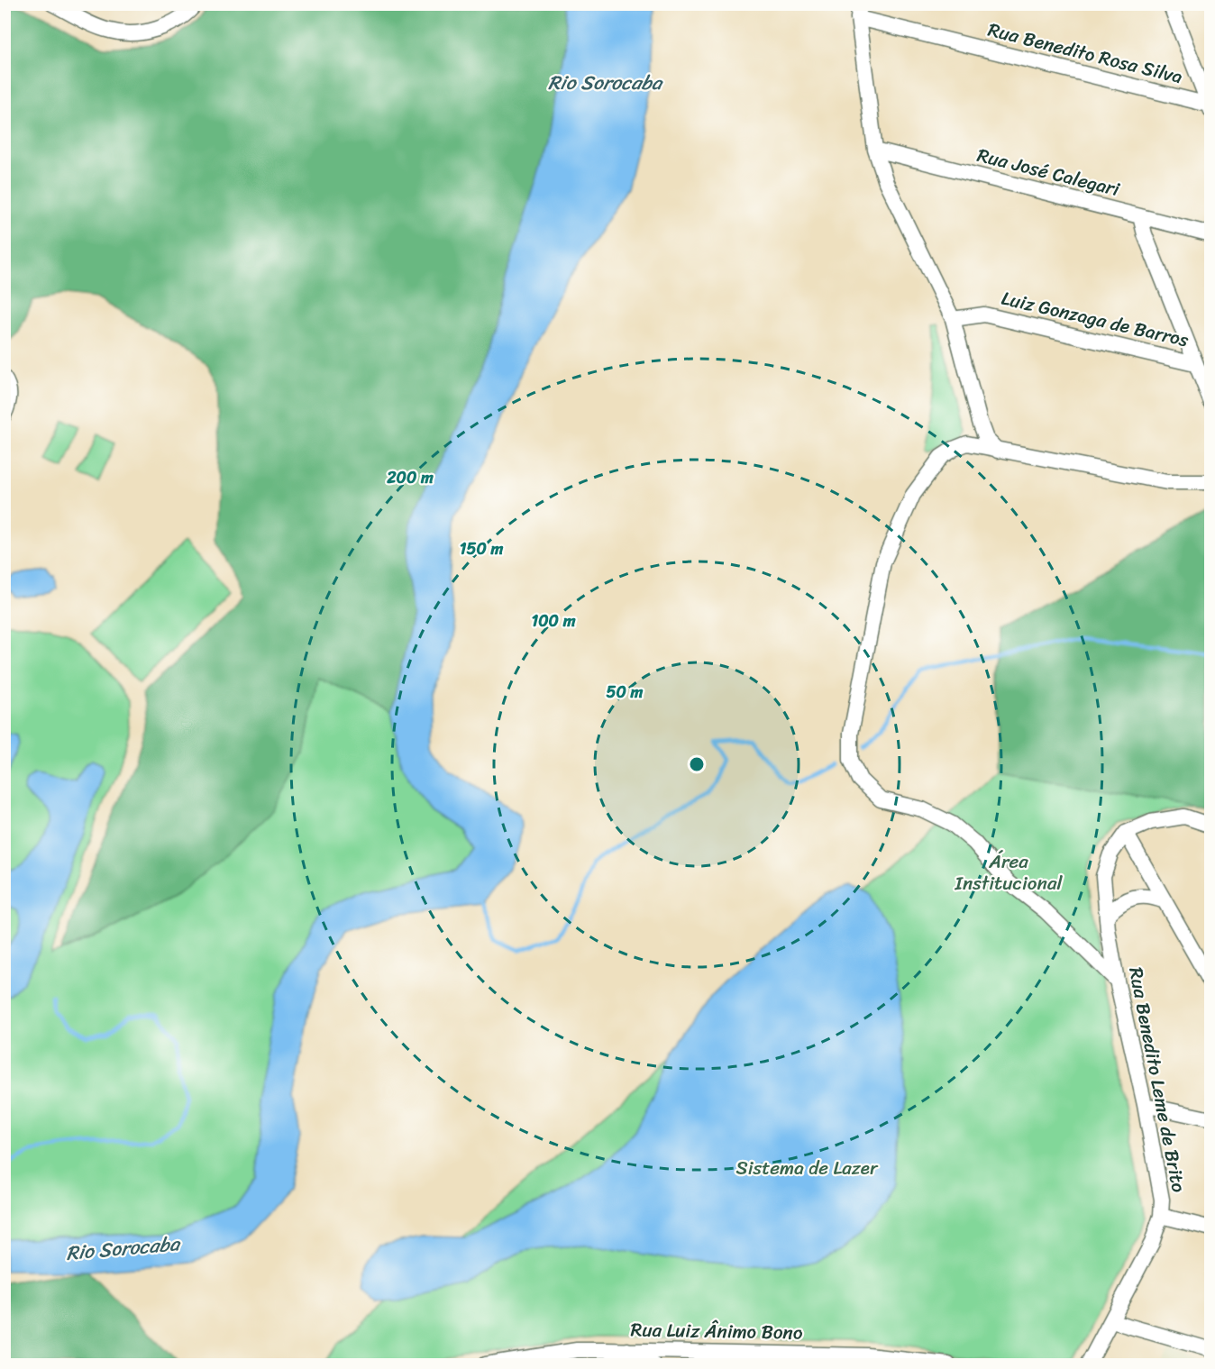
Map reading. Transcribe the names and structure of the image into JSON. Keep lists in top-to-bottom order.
{
  "streets": {
    "street": [
      "Rua Benedito Rosa Silva",
      "Rua José Calegari",
      "Luiz Gonzaga de Barros",
      "Rua Benedito Leme de Brito",
      "Rua Luiz Ânimo Bono"
    ]
  },
  "water": ["Rio Sorocaba"],
  "parks": ["Área Institucional", "Sistema de Lazer"],
  "rings": [
    "200 m",
    "150 m",
    "100 m",
    "50 m"
  ]
}
